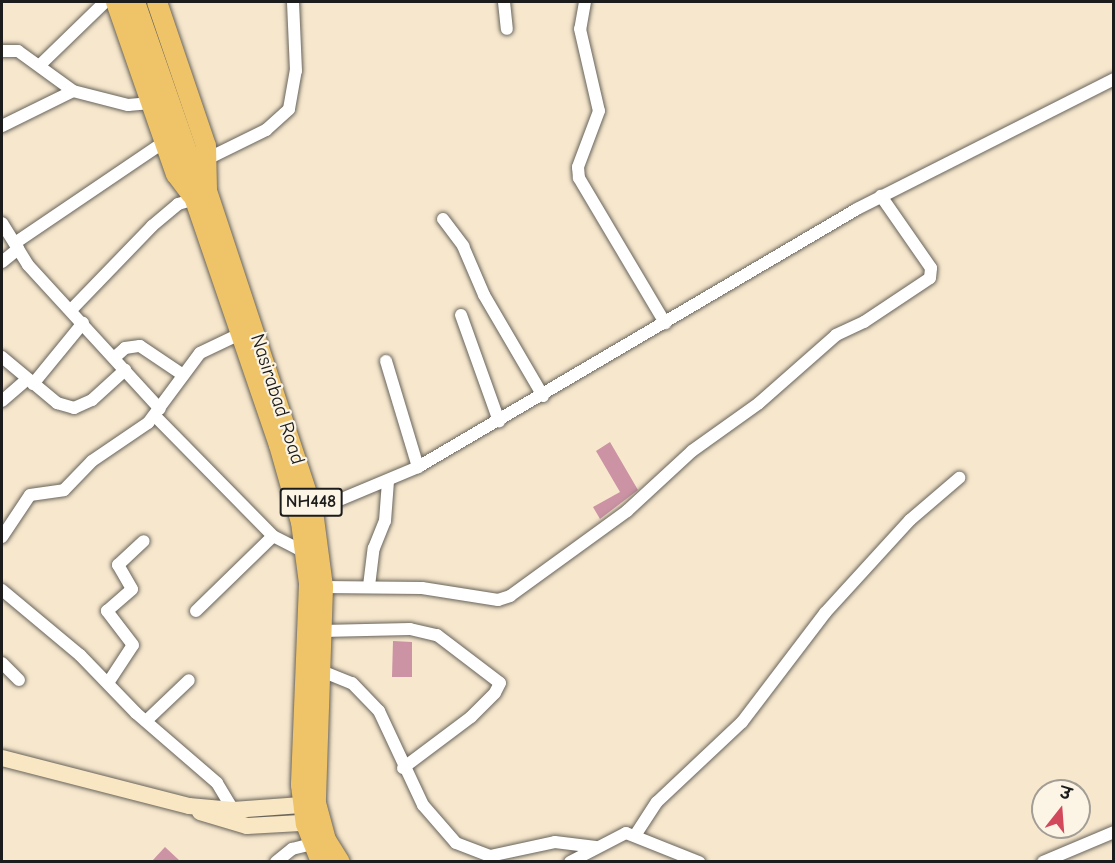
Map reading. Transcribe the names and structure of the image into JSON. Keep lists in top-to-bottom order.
{
  "streets": {
    "highway": ["Nasirabad Road", "NH448"]
  },
  "north": "top"
}
